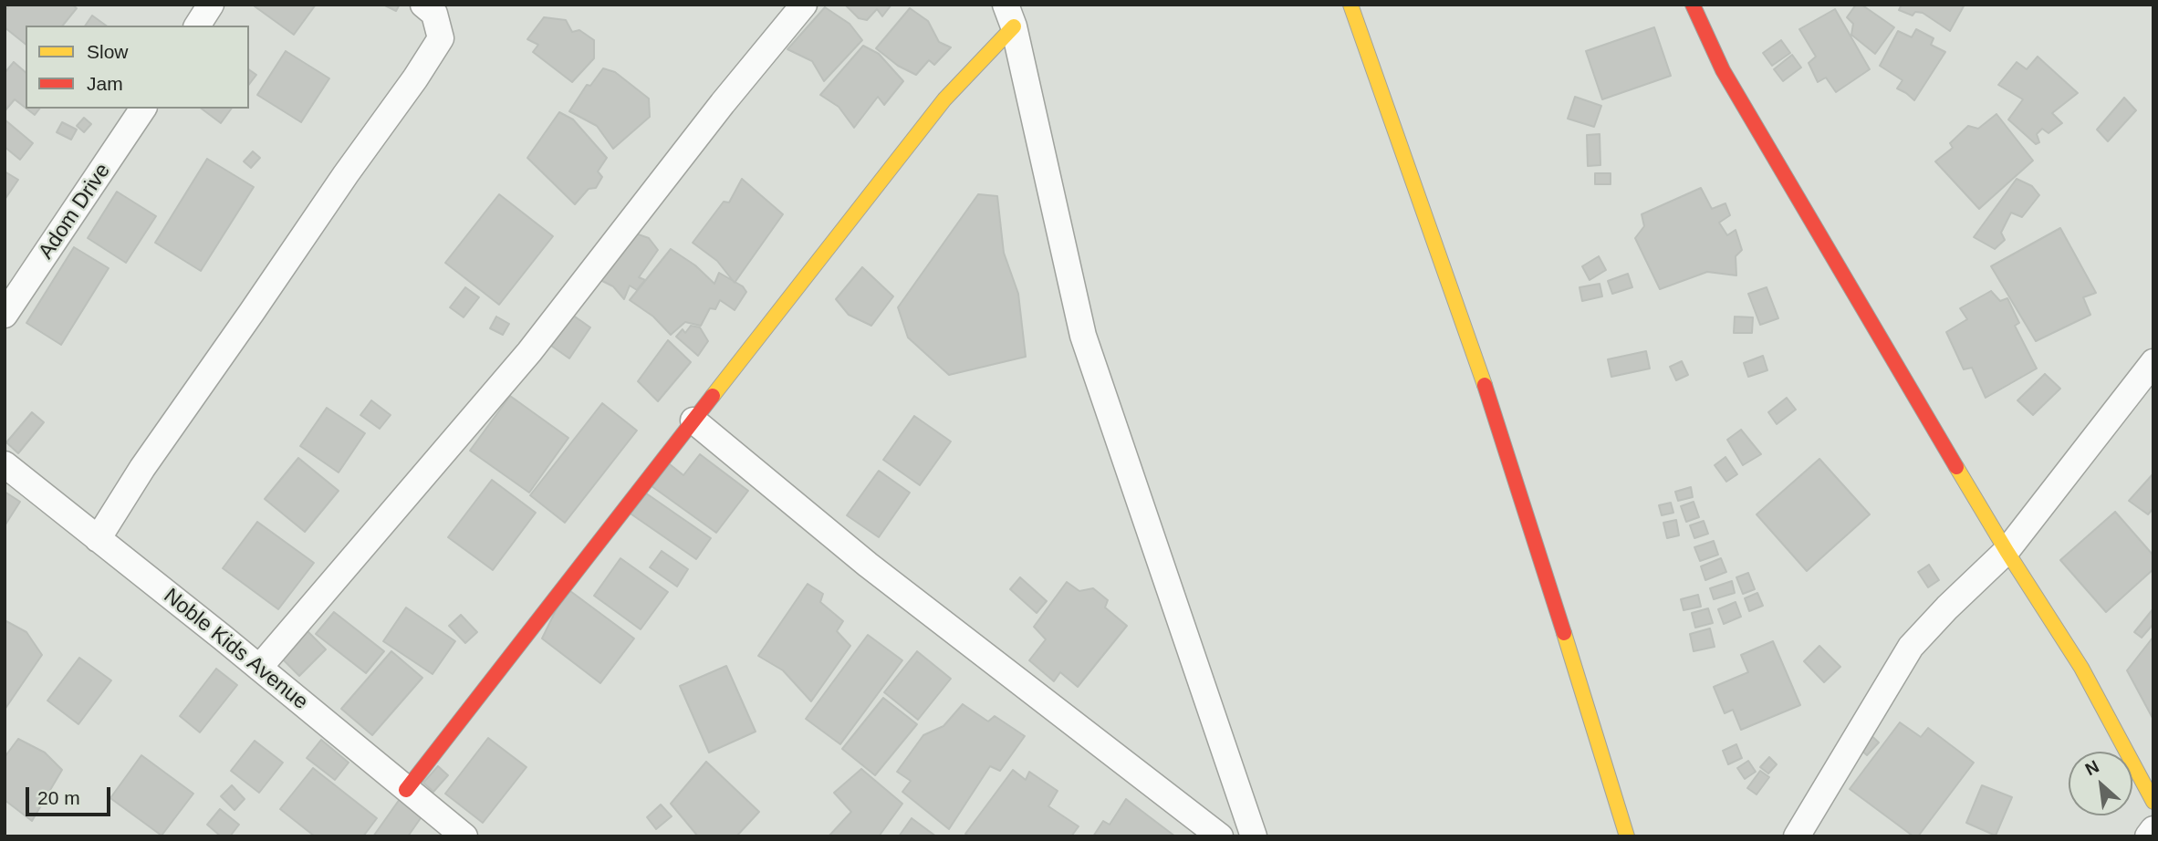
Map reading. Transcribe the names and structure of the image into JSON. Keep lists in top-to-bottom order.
{
  "streets": {
    "street": ["Adom Drive", "Noble Kids Avenue"]
  },
  "legend": ["Slow", "Jam"],
  "scale_bar": "20 m",
  "north": "top left"
}
